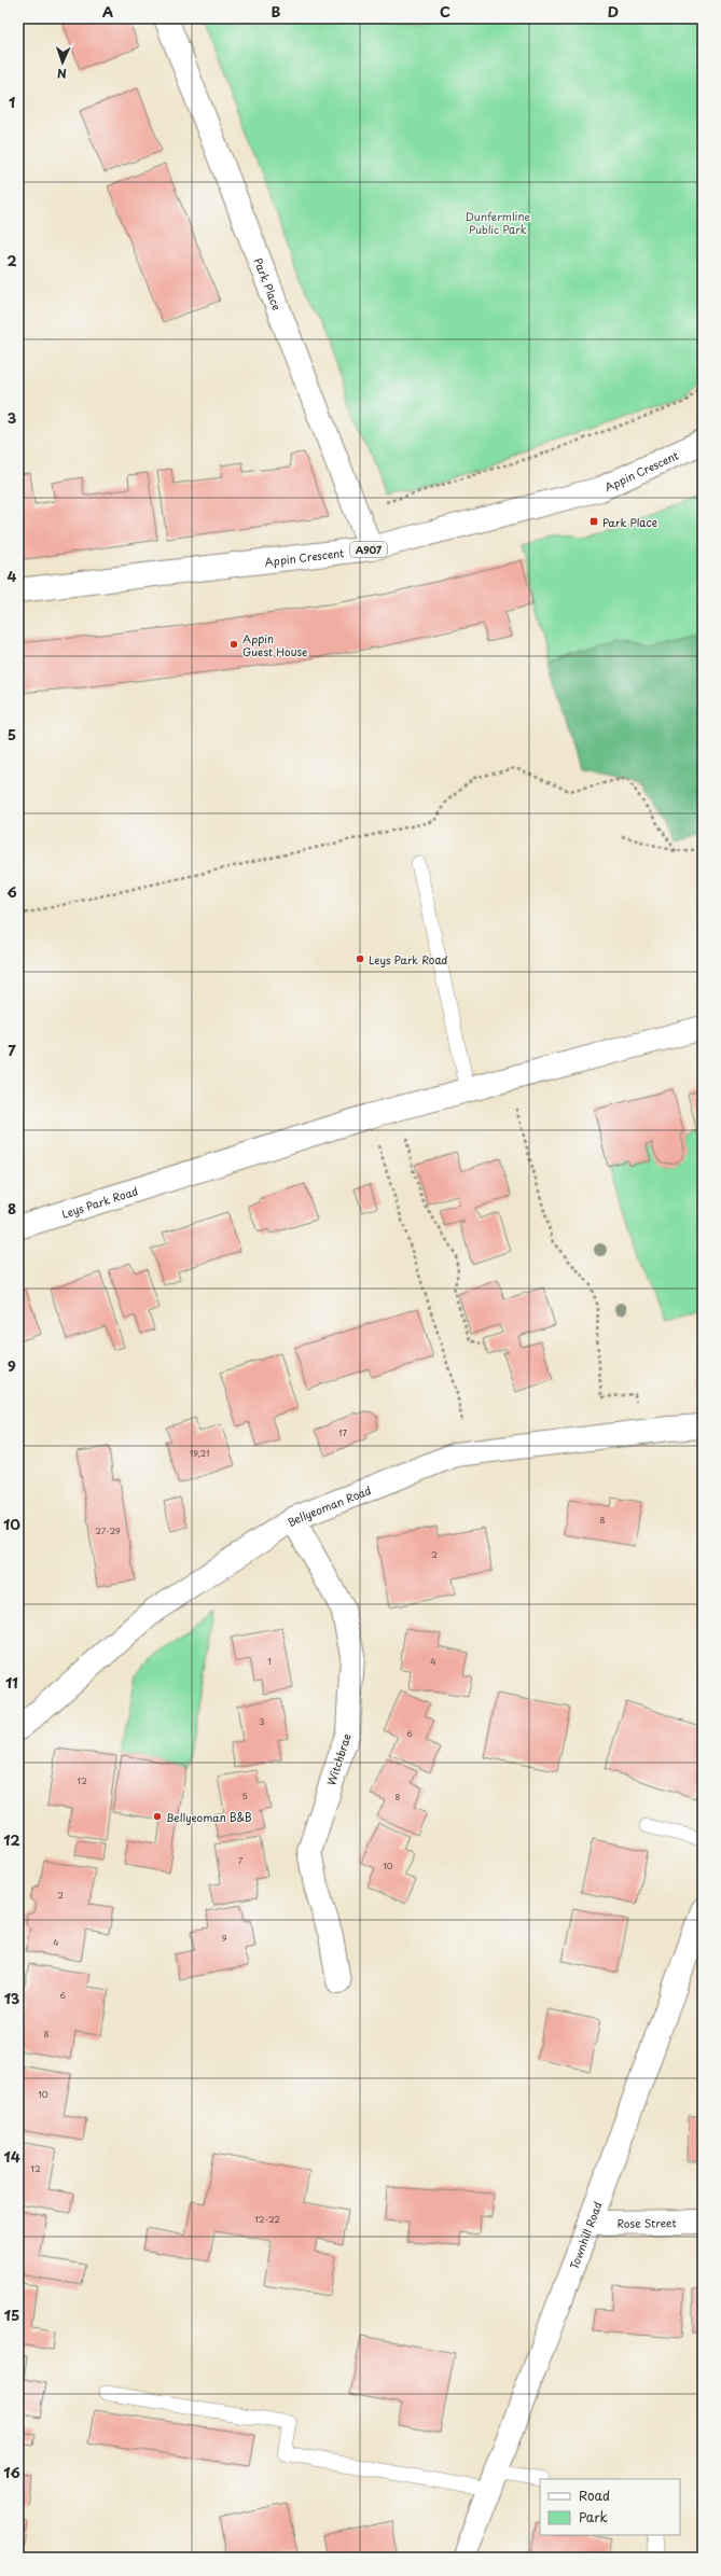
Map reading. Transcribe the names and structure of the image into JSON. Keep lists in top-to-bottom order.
{
  "streets": {
    "street": [
      "Park Place",
      "Appin Crescent",
      "A907",
      "Leys Park Road",
      "Bellyeoman Road",
      "Witchbrae",
      "Rose Street",
      "Townhill Road"
    ]
  },
  "crossings": [
    ["Park Place", "Appin Crescent"],
    ["Bellyeoman Road", "Witchbrae"],
    ["Rose Street", "Townhill Road"]
  ],
  "parks": ["Dunfermline Public Park"],
  "places": {
    "transit": ["Park Place"],
    "other": ["Appin Guest House", "Leys Park Road", "Bellyeoman B&B"]
  },
  "house_numbers": [
    "17",
    "19,21",
    "8",
    "27-29",
    "2",
    "1",
    "4",
    "3",
    "6",
    "12",
    "5",
    "8",
    "7",
    "10",
    "2",
    "9",
    "4",
    "6",
    "8",
    "10",
    "12",
    "12-22"
  ],
  "legend": ["Road", "Park"],
  "north": "bottom",
  "grid": {
    "columns": [
      "A",
      "B",
      "C",
      "D"
    ],
    "rows": [
      "1",
      "2",
      "3",
      "4",
      "5",
      "6",
      "7",
      "8",
      "9",
      "10",
      "11",
      "12",
      "13",
      "14",
      "15",
      "16"
    ]
  }
}
